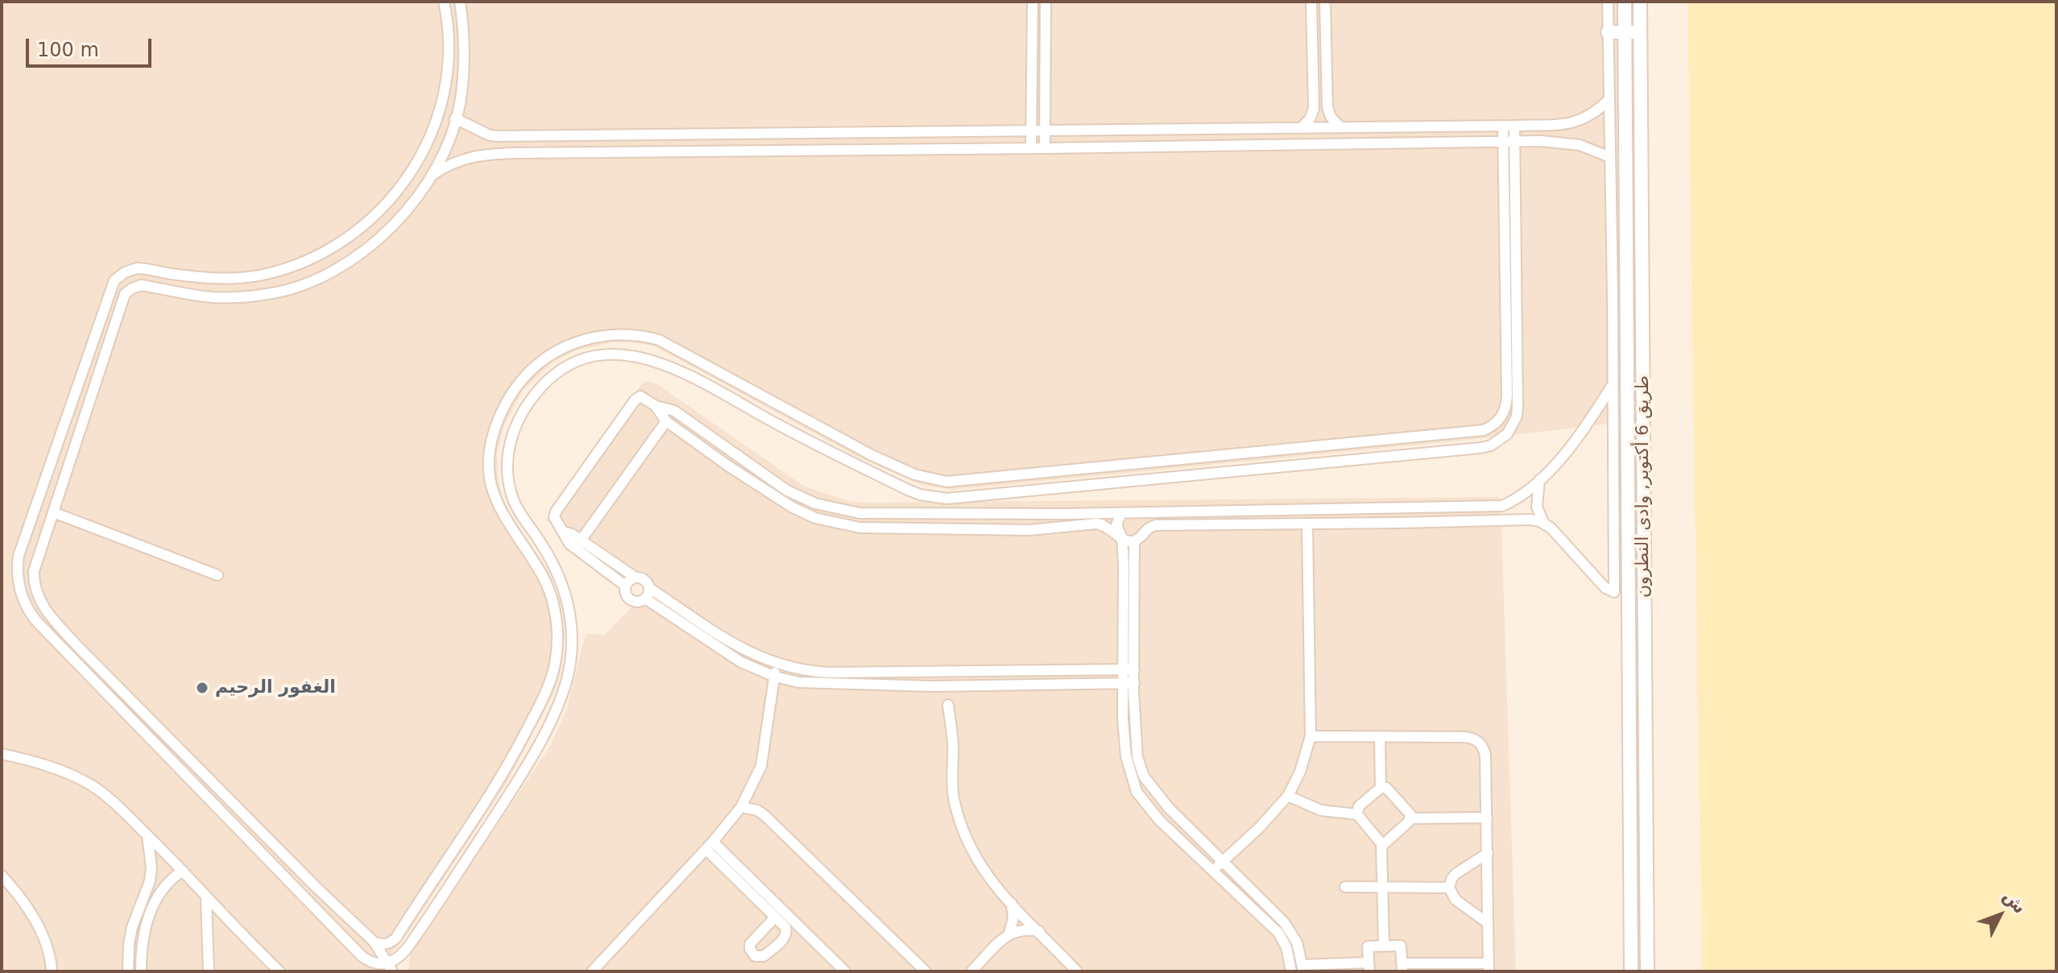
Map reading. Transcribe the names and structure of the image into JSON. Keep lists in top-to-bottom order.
{
  "streets": {
    "street": ["طريق 6 أكتوبر, وادى النطرون"]
  },
  "places": ["الغفور الرحيم"],
  "scale_bar": "100 m",
  "north": "top right"
}
